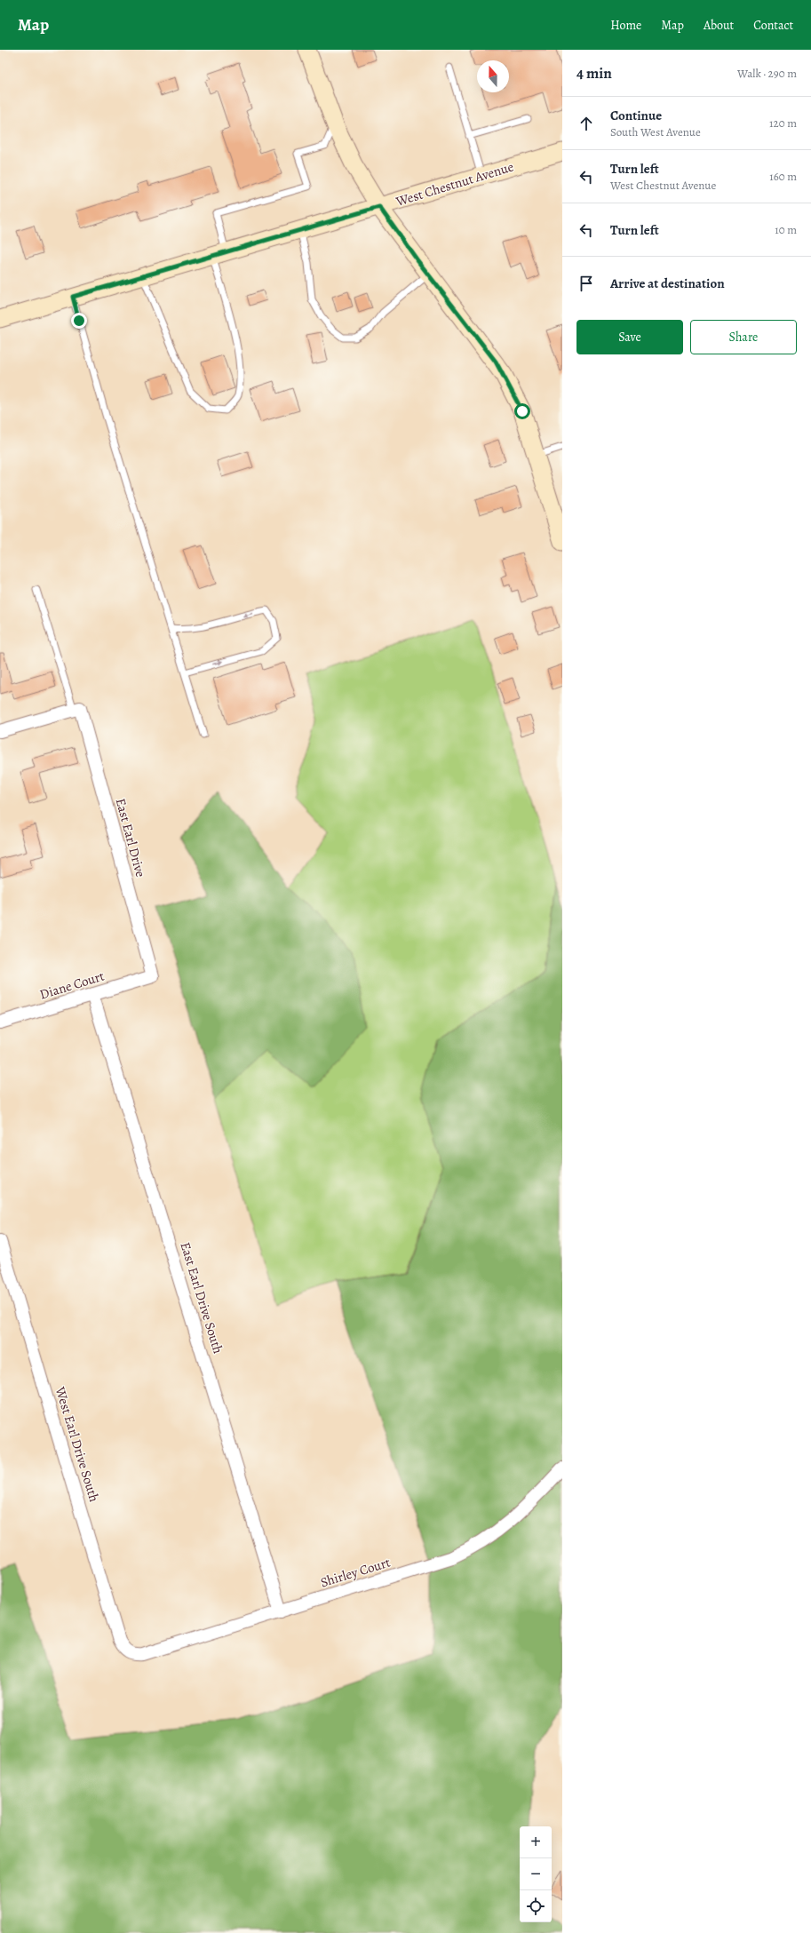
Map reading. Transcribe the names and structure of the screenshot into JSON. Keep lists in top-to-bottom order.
{
  "streets": {
    "street": [
      "West Chestnut Avenue",
      "East Earl Drive",
      "Diane Court",
      "East Earl Drive South",
      "West Earl Drive South",
      "Shirley Court"
    ]
  },
  "crossings": [
    ["East Earl Drive", "Diane Court"],
    ["Diane Court", "East Earl Drive South"],
    ["East Earl Drive South", "Shirley Court"],
    ["West Earl Drive South", "Shirley Court"]
  ],
  "north": "top",
  "page": {
    "header": "Map",
    "nav": [
      "Home",
      "Map",
      "About",
      "Contact"
    ],
    "heading": ["4 min", "Walk · 290 m"],
    "list": [
      ["Continue", "South West Avenue", "120 m"],
      ["Turn left", "West Chestnut Avenue", "160 m"],
      ["Turn left", "10 m"],
      "Arrive at destination"
    ],
    "buttons": ["Save", "Share"],
    "map_buttons": ["+", "−"]
  }
}
